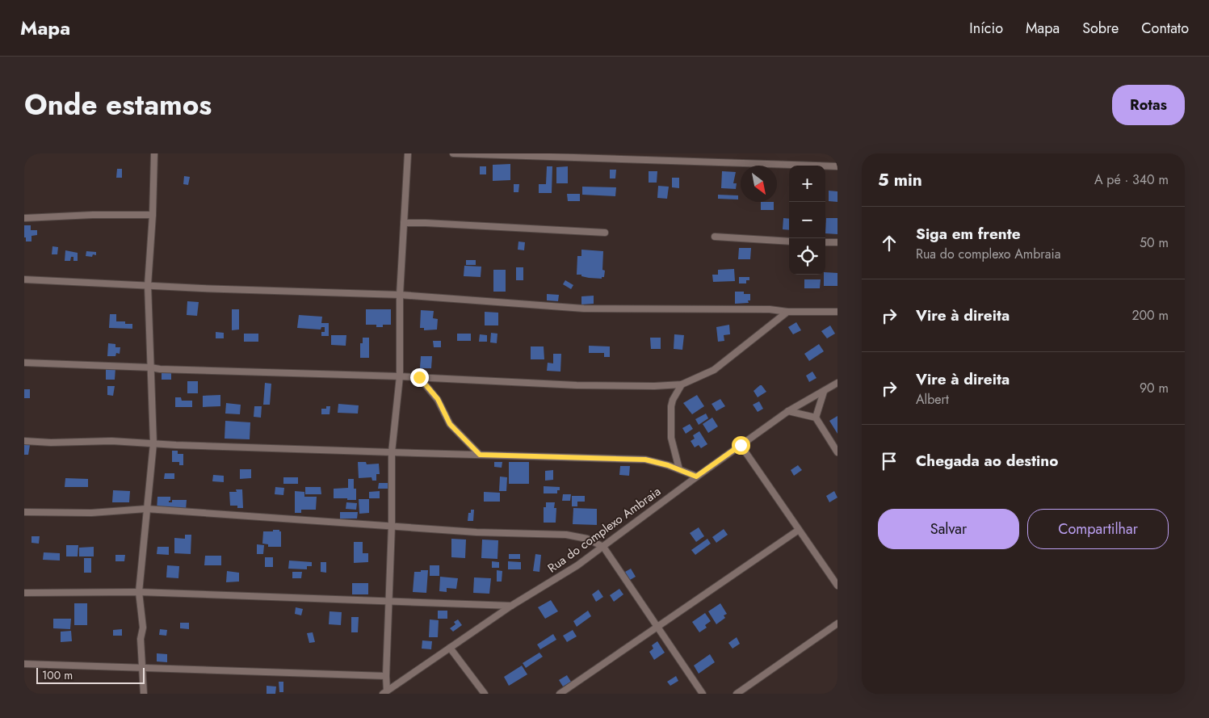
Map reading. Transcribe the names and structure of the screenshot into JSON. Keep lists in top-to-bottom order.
{
  "streets": {
    "street": ["Rua do complexo Ambraia"]
  },
  "scale_bar": "100 m",
  "north": "bottom right",
  "page": {
    "header": "Mapa",
    "nav": [
      "Início",
      "Mapa",
      "Sobre",
      "Contato"
    ],
    "title": "Onde estamos",
    "buttons": [
      "Rotas",
      ["Salvar", "Compartilhar"]
    ],
    "heading": ["5 min", "A pé · 340 m"],
    "map_buttons": ["+", "−"],
    "list": [
      ["Siga em frente", "Rua do complexo Ambraia", "50 m"],
      ["Vire à direita", "200 m"],
      ["Vire à direita", "Albert", "90 m"],
      "Chegada ao destino"
    ],
    "scale": "100 m"
  }
}
